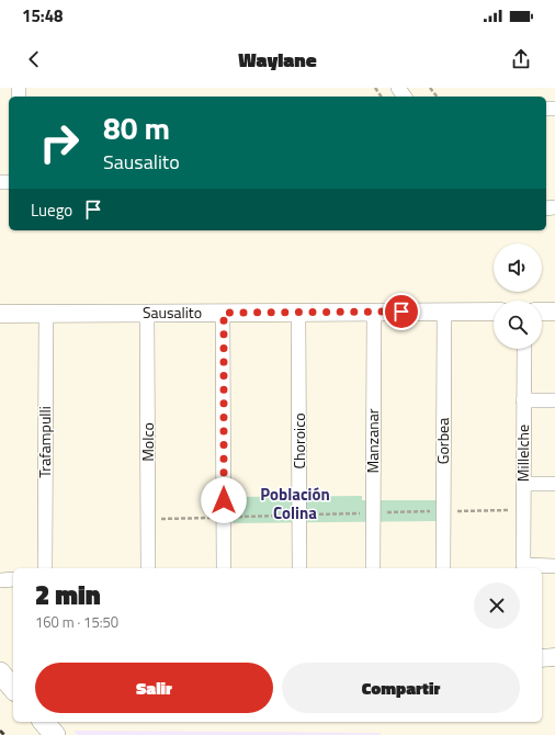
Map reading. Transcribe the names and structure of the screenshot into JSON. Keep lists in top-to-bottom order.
{
  "streets": {
    "street": [
      "Sausalito",
      "Choroico",
      "Manzanar",
      "Gorbea",
      "Trafampulli",
      "Molco",
      "Millelche"
    ]
  },
  "crossings": [
    ["Sausalito", "Choroico"],
    ["Sausalito", "Manzanar"],
    ["Sausalito", "Gorbea"],
    ["Sausalito", "Trafampulli"],
    ["Sausalito", "Molco"]
  ],
  "districts": ["Población Colina"],
  "page": {
    "status": "15:48",
    "header": "Waylane",
    "turn": ["80 m", "Sausalito"],
    "then": "Luego",
    "heading": ["2 min", "160 m · 15:50"],
    "buttons": ["Salir", "Compartir"]
  }
}
